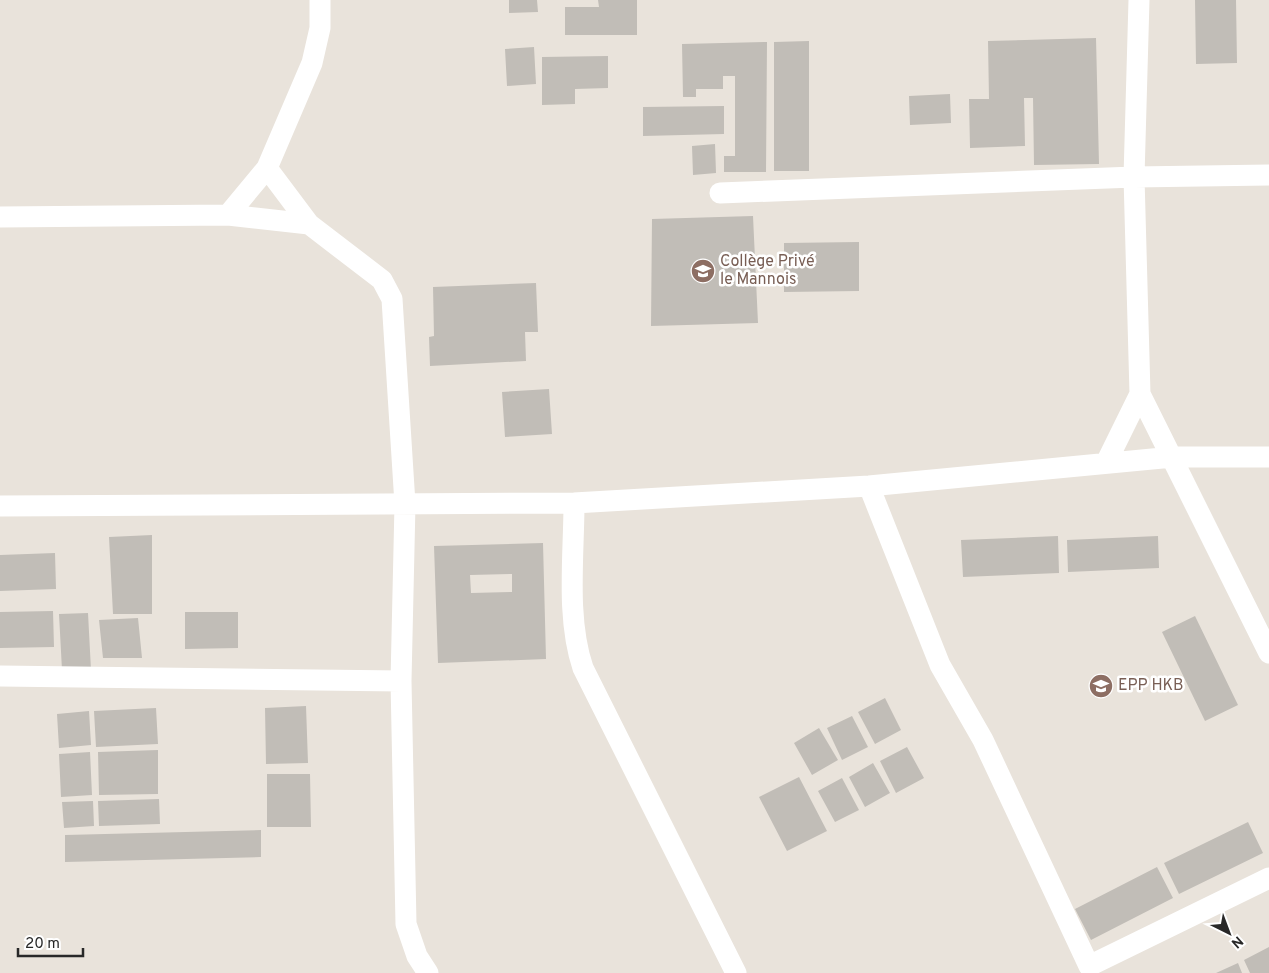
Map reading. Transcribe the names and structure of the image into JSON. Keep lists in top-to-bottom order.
{
  "places": {
    "school or university": ["Collège Privé le Mannois", "EPP HKB"]
  },
  "scale_bar": "20 m",
  "north": "bottom right"
}
